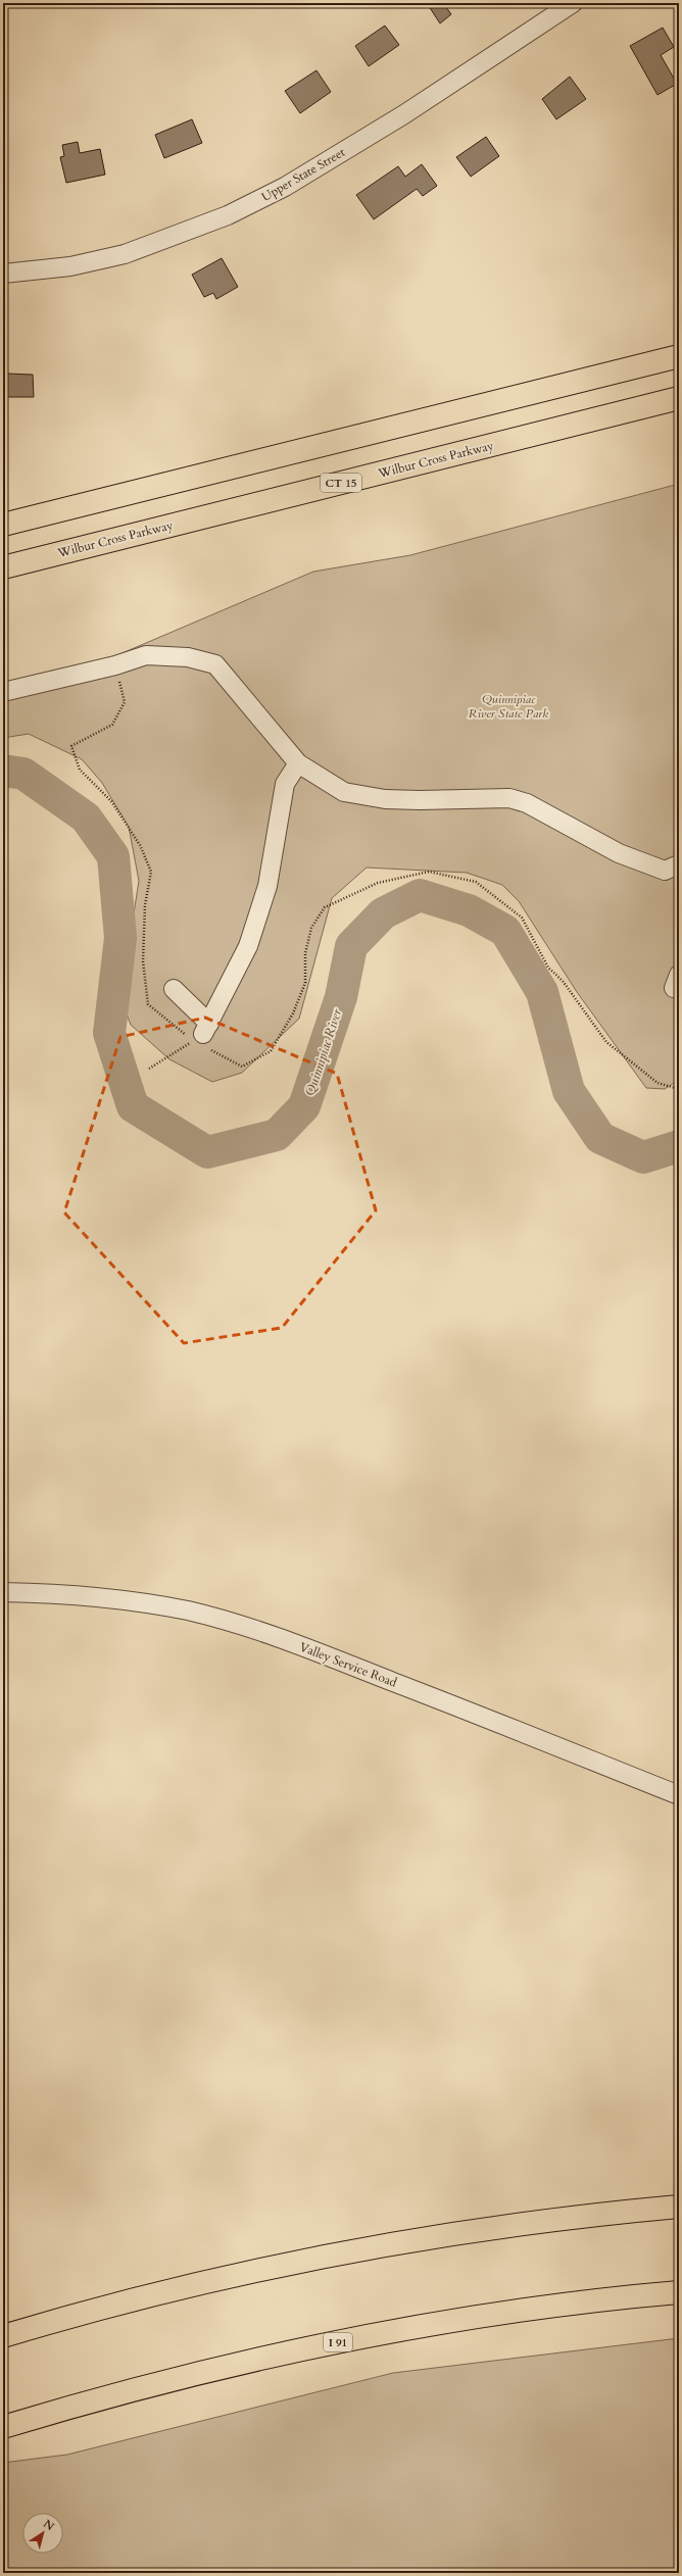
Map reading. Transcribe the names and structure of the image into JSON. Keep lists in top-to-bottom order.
{
  "streets": {
    "highway": ["Wilbur Cross Parkway", "CT 15", "I 91"],
    "street": ["Upper State Street", "Valley Service Road"]
  },
  "water": ["Quinnipiac River"],
  "parks": ["Quinnipiac River State Park"],
  "north": "top right"
}
